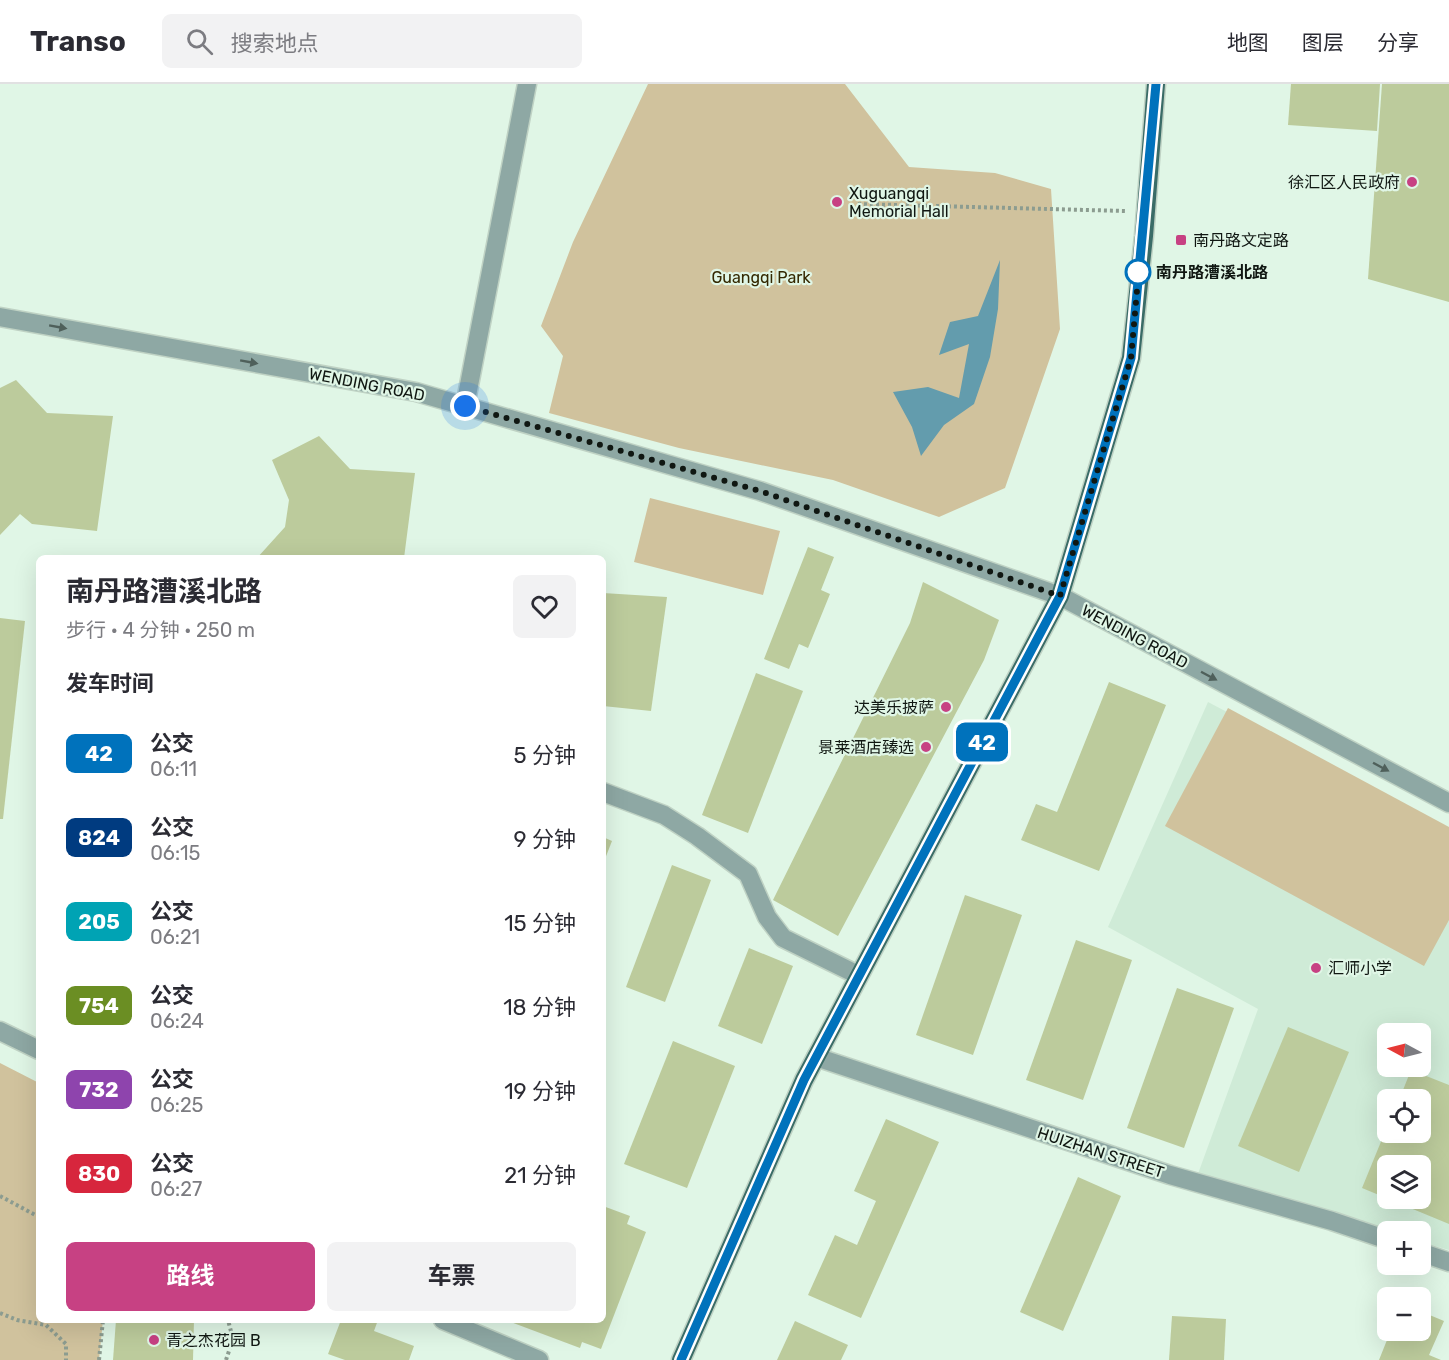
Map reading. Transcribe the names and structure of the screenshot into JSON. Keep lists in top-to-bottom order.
{
  "streets": {
    "street": ["WENDING ROAD", "HUIZHAN STREET"]
  },
  "one_way": ["WENDING ROAD"],
  "parks": ["Guangqi Park"],
  "places": {
    "other": [
      "徐汇区人民政府",
      "Xuguangqi Memorial Hall",
      "南丹路漕溪北路",
      "达美乐披萨",
      "景莱酒店臻选",
      "汇师小学",
      "青之杰花园 B"
    ],
    "transit": ["南丹路文定路"]
  },
  "lines": ["bus line 42"],
  "north": "left",
  "page": {
    "header": "Transo",
    "search": "搜索地点",
    "nav": ["地图", "图层", "分享"],
    "on_map": "42",
    "heading": [
      ["南丹路漕溪北路", "步行 · 4 分钟 · 250 m"],
      "发车时间"
    ],
    "list": [
      {
        "mark": "42",
        "name": "公交",
        "note": "06:11",
        "value": "5 分钟"
      },
      {
        "mark": "824",
        "name": "公交",
        "note": "06:15",
        "value": "9 分钟"
      },
      {
        "mark": "205",
        "name": "公交",
        "note": "06:21",
        "value": "15 分钟"
      },
      {
        "mark": "754",
        "name": "公交",
        "note": "06:24",
        "value": "18 分钟"
      },
      {
        "mark": "732",
        "name": "公交",
        "note": "06:25",
        "value": "19 分钟"
      },
      {
        "mark": "830",
        "name": "公交",
        "note": "06:27",
        "value": "21 分钟"
      }
    ],
    "map_buttons": ["+", "−"],
    "buttons": ["路线", "车票"]
  }
}
